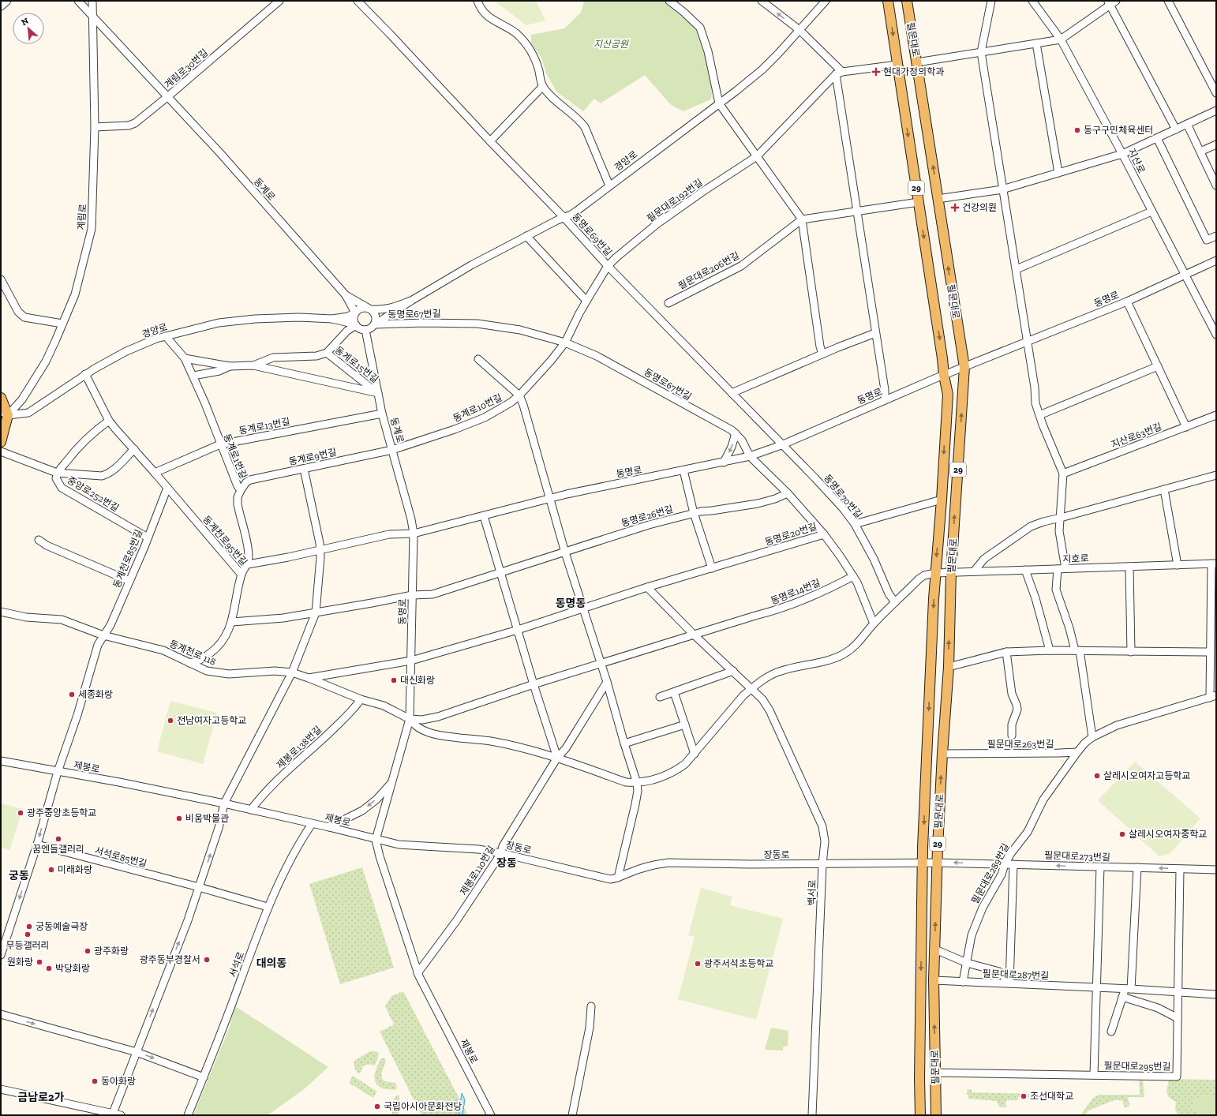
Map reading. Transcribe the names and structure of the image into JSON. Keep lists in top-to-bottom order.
{
  "streets": {
    "main road": ["필문대로", "29"],
    "street": [
      "계림로30번길",
      "경양로",
      "지산로",
      "동계로",
      "필문대로192번길",
      "계림로",
      "동명로69번길",
      "필문대로206번길",
      "동명로",
      "동명로67번길",
      "동계로15번길",
      "동계로10번길",
      "동계로13번길",
      "지산로63번길",
      "동계로1번길",
      "동계로9번길",
      "중앙로252번길",
      "동명로70번길",
      "동명로26번길",
      "동명로20번길",
      "동계천로95번길",
      "동계천로85번길",
      "지호로",
      "동명로14번길",
      "동계천로 118",
      "필문대로263번길",
      "제봉로138번길",
      "제봉로",
      "장동로",
      "필문대로273번길",
      "서석로85번길",
      "제봉로110번길",
      "필문대로289번길",
      "백서로",
      "서석로",
      "필문대로287번길",
      "필문대로295번길"
    ]
  },
  "crossings": [
    ["필문대로", "필문대로206번길"],
    ["필문대로", "동명로"],
    ["필문대로", "지호로"],
    ["필문대로", "필문대로263번길"],
    ["필문대로", "장동로"],
    ["필문대로", "필문대로273번길"],
    ["필문대로", "필문대로287번길"],
    ["필문대로", "필문대로295번길"],
    ["계림로30번길", "동계로"],
    ["계림로30번길", "계림로"],
    ["경양로", "동계로"],
    ["경양로", "계림로"],
    ["경양로", "동명로69번길"],
    ["경양로", "동명로67번길"],
    ["경양로", "동계로1번길"],
    ["경양로", "동계천로95번길"],
    ["지산로", "동명로"],
    ["동계로", "계림로"],
    ["동계로", "동명로"],
    ["동계로", "동명로67번길"],
    ["동계로", "동계로15번길"],
    ["동계로", "동계로10번길"],
    ["동계로", "동계로13번길"],
    ["동계로", "동계로9번길"],
    ["필문대로192번길", "동명로69번길"],
    ["동명로69번길", "동명로"],
    ["동명로69번길", "동명로70번길"],
    ["동명로", "동명로67번길"],
    ["동명로", "동명로70번길"],
    ["동명로", "동명로26번길"],
    ["동명로", "동명로20번길"],
    ["동명로", "지호로"],
    ["동명로", "동명로14번길"],
    ["동명로", "동계천로 118"],
    ["동명로", "제봉로"],
    ["동명로", "장동로"],
    ["동명로67번길", "동계로10번길"],
    ["동계로15번길", "동계로1번길"],
    ["동계로10번길", "동계로9번길"],
    ["동계로13번길", "동계로1번길"],
    ["동계로13번길", "동계천로95번길"],
    ["동계로1번길", "동계로9번길"],
    ["중앙로252번길", "동계천로85번길"],
    ["동명로70번길", "지호로"],
    ["동명로26번길", "동명로20번길"],
    ["동명로26번길", "동계천로95번길"],
    ["동계천로95번길", "동계천로85번길"],
    ["동계천로95번길", "동계천로 118"],
    ["동계천로85번길", "동계천로 118"],
    ["동계천로85번길", "제봉로"],
    ["동계천로85번길", "서석로85번길"],
    ["지호로", "동명로14번길"],
    ["지호로", "동계천로 118"],
    ["지호로", "제봉로110번길"],
    ["지호로", "백서로"],
    ["동명로14번길", "동계천로 118"],
    ["동명로14번길", "백서로"],
    ["동계천로 118", "제봉로138번길"],
    ["필문대로263번길", "필문대로289번길"],
    ["제봉로138번길", "제봉로"],
    ["제봉로", "장동로"],
    ["제봉로", "제봉로110번길"],
    ["제봉로", "서석로"],
    ["장동로", "필문대로273번길"],
    ["장동로", "제봉로110번길"],
    ["장동로", "백서로"],
    ["필문대로273번길", "필문대로289번길"],
    ["서석로85번길", "서석로"],
    ["필문대로289번길", "필문대로287번길"],
    ["필문대로287번길", "필문대로295번길"]
  ],
  "one_way": ["동계천로85번길", "필문대로273번길"],
  "districts": [
    "동명동",
    "장동",
    "궁동",
    "대의동",
    "금남로2가"
  ],
  "parks": ["지산공원"],
  "places": {
    "health": ["현대가정의학과", "건강의원"],
    "other": [
      "동구구민체육센터",
      "대신화랑",
      "세종화랑",
      "전남여자고등학교",
      "살레시오여자고등학교",
      "광주중앙초등학교",
      "비움박물관",
      "살레시오여자중학교",
      "꿈엔들갤러리",
      "미래화랑",
      "궁동예술극장",
      "무등갤러리",
      "광주화랑",
      "광주동부경찰서",
      "원화랑",
      "광주서석초등학교",
      "박당화랑",
      "동아화랑",
      "조선대학교",
      "국립아시아문화전당"
    ]
  },
  "north": "top left"
}
